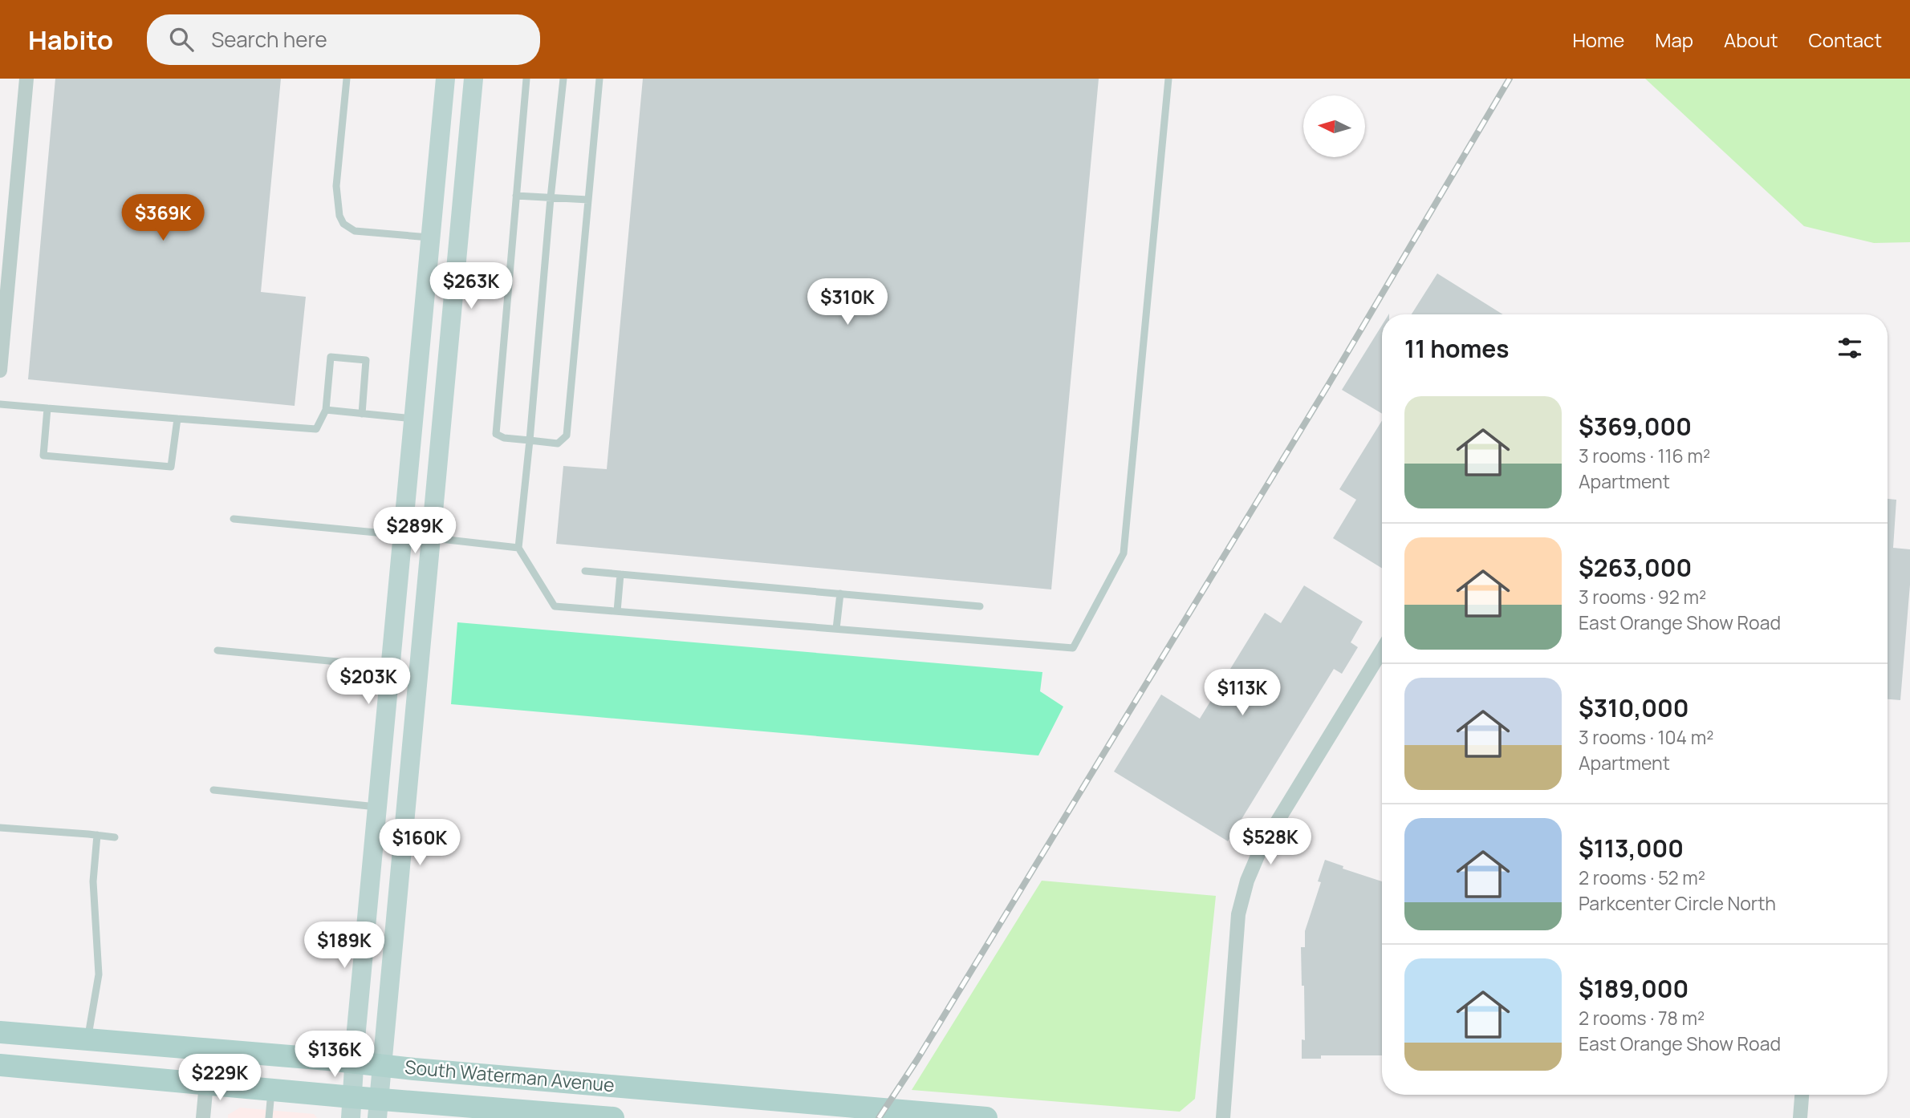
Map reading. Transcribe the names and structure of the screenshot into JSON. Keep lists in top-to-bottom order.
{
  "streets": {
    "main road": ["South Waterman Avenue"]
  },
  "north": "left",
  "page": {
    "header": "Habito",
    "search": "Search here",
    "nav": [
      "Home",
      "Map",
      "About",
      "Contact"
    ],
    "price": [
      "$369K",
      "$263K",
      "$310K",
      "$289K",
      "$203K",
      "$113K",
      "$528K",
      "$160K",
      "$189K",
      "$136K",
      "$229K"
    ],
    "heading": "11 homes",
    "list": [
      {
        "name": "$369,000",
        "note": "3 rooms · 116 m² · Apartment"
      },
      {
        "name": "$263,000",
        "note": "3 rooms · 92 m² · East Orange Show Road"
      },
      {
        "name": "$310,000",
        "note": "3 rooms · 104 m² · Apartment"
      },
      {
        "name": "$113,000",
        "note": "2 rooms · 52 m² · Parkcenter Circle North"
      },
      {
        "name": "$189,000",
        "note": "2 rooms · 78 m² · East Orange Show Road"
      }
    ]
  }
}
